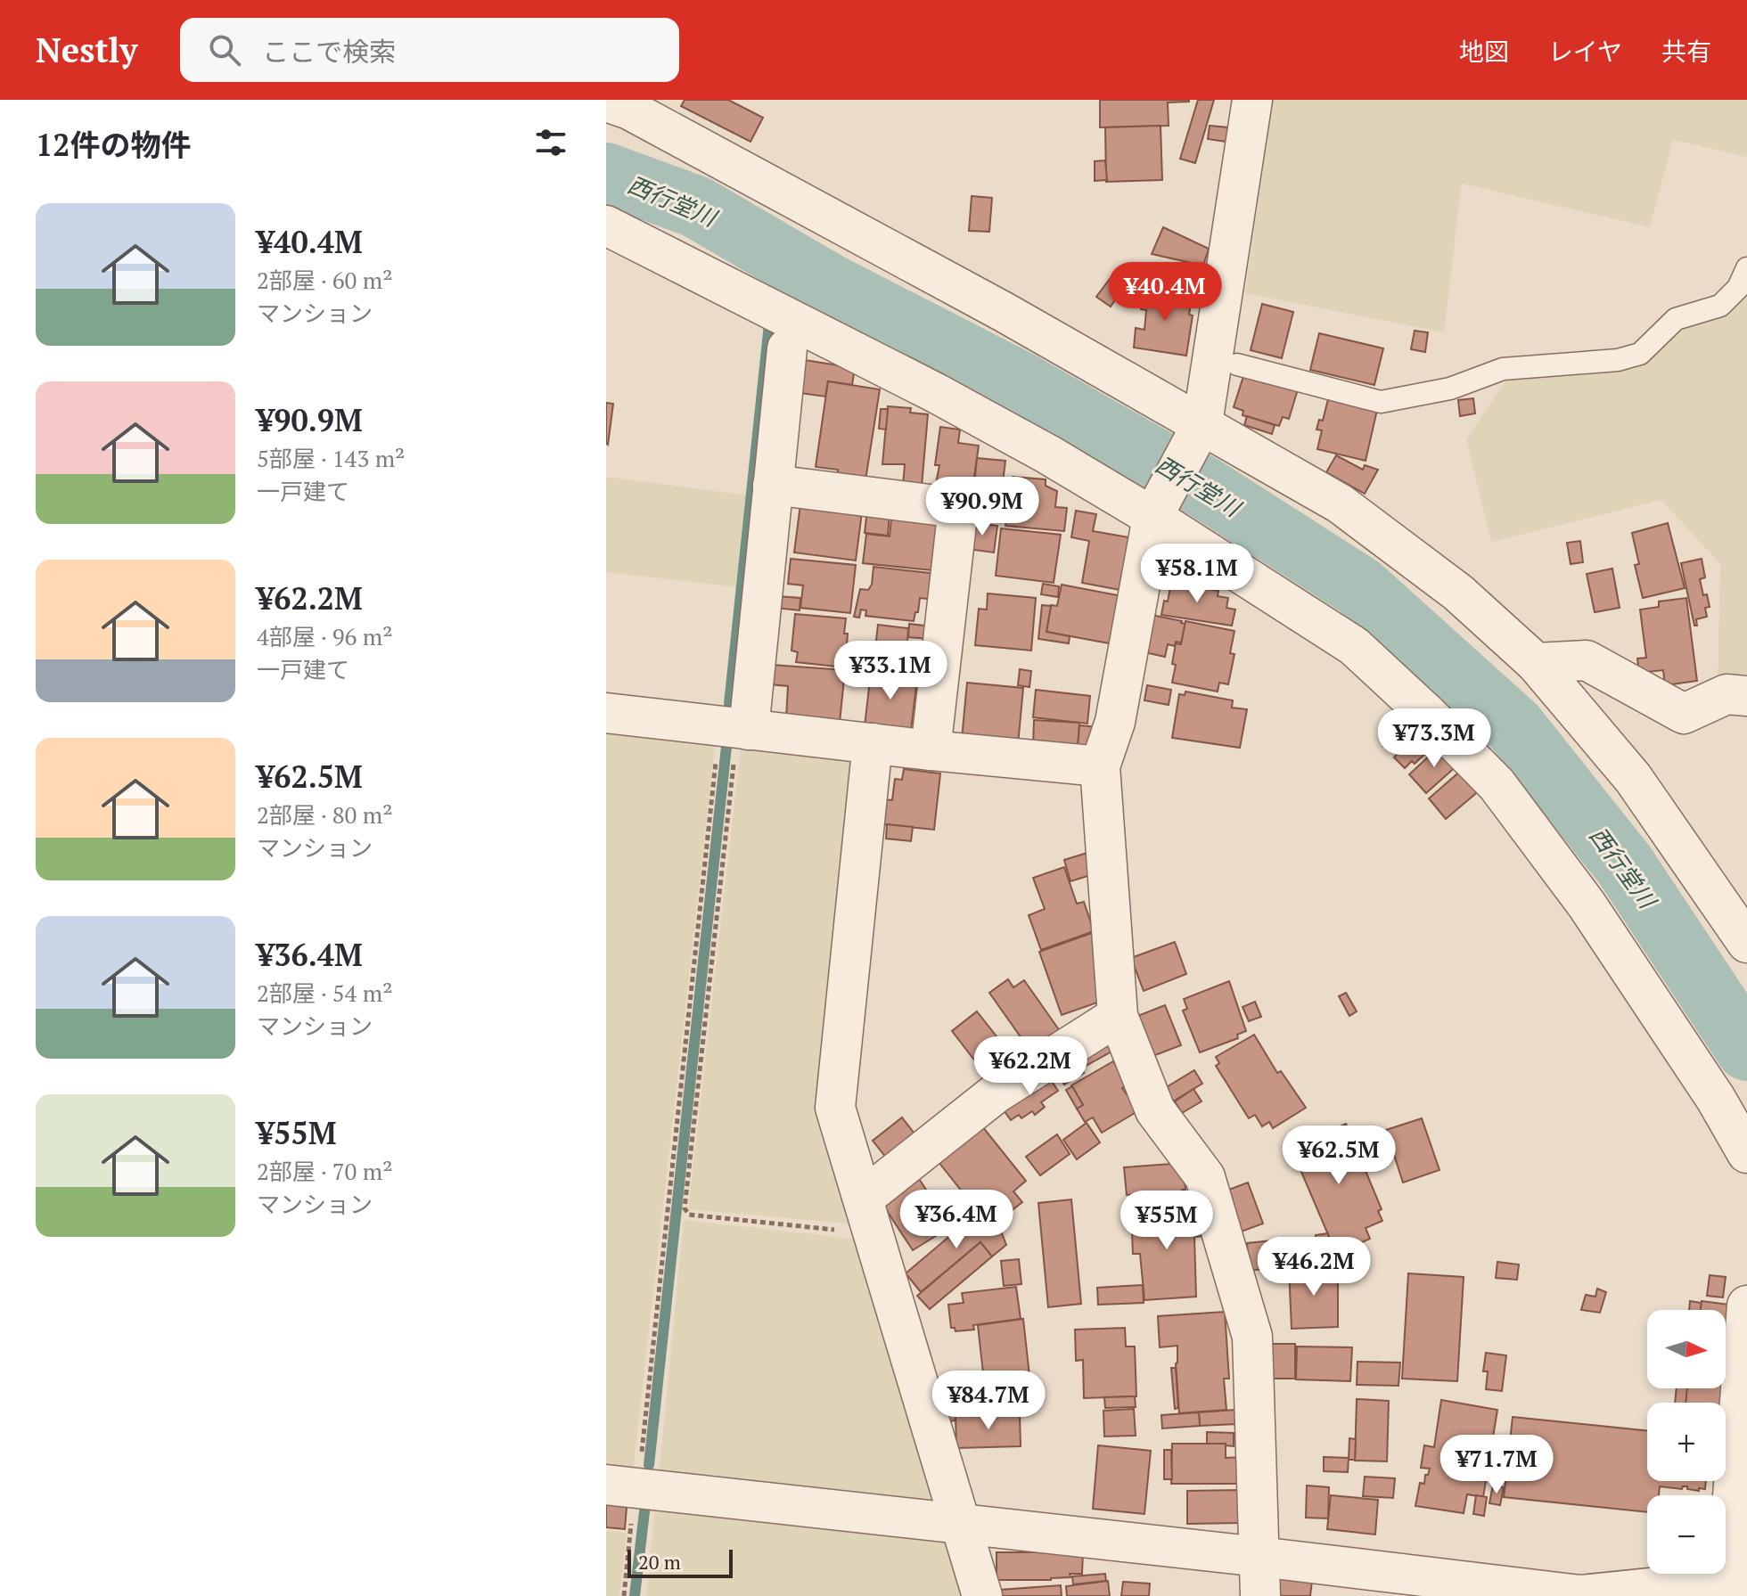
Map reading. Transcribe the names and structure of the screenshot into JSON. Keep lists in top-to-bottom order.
{
  "water": ["西行堂川"],
  "scale_bar": "20 m",
  "north": "right",
  "page": {
    "header": "Nestly",
    "search": "ここで検索",
    "nav": ["地図", "レイヤ", "共有"],
    "heading": "12件の物件",
    "list": [
      {
        "name": "¥40.4M",
        "note": "2部屋 · 60 m² · マンション"
      },
      {
        "name": "¥90.9M",
        "note": "5部屋 · 143 m² · 一戸建て"
      },
      {
        "name": "¥62.2M",
        "note": "4部屋 · 96 m² · 一戸建て"
      },
      {
        "name": "¥62.5M",
        "note": "2部屋 · 80 m² · マンション"
      },
      {
        "name": "¥36.4M",
        "note": "2部屋 · 54 m² · マンション"
      },
      {
        "name": "¥55M",
        "note": "2部屋 · 70 m² · マンション"
      }
    ],
    "price": [
      "¥40.4M",
      "¥90.9M",
      "¥58.1M",
      "¥33.1M",
      "¥73.3M",
      "¥62.2M",
      "¥62.5M",
      "¥36.4M",
      "¥55M",
      "¥46.2M",
      "¥84.7M",
      "¥71.7M"
    ],
    "map_buttons": ["+", "−"],
    "scale": "20 m"
  }
}
